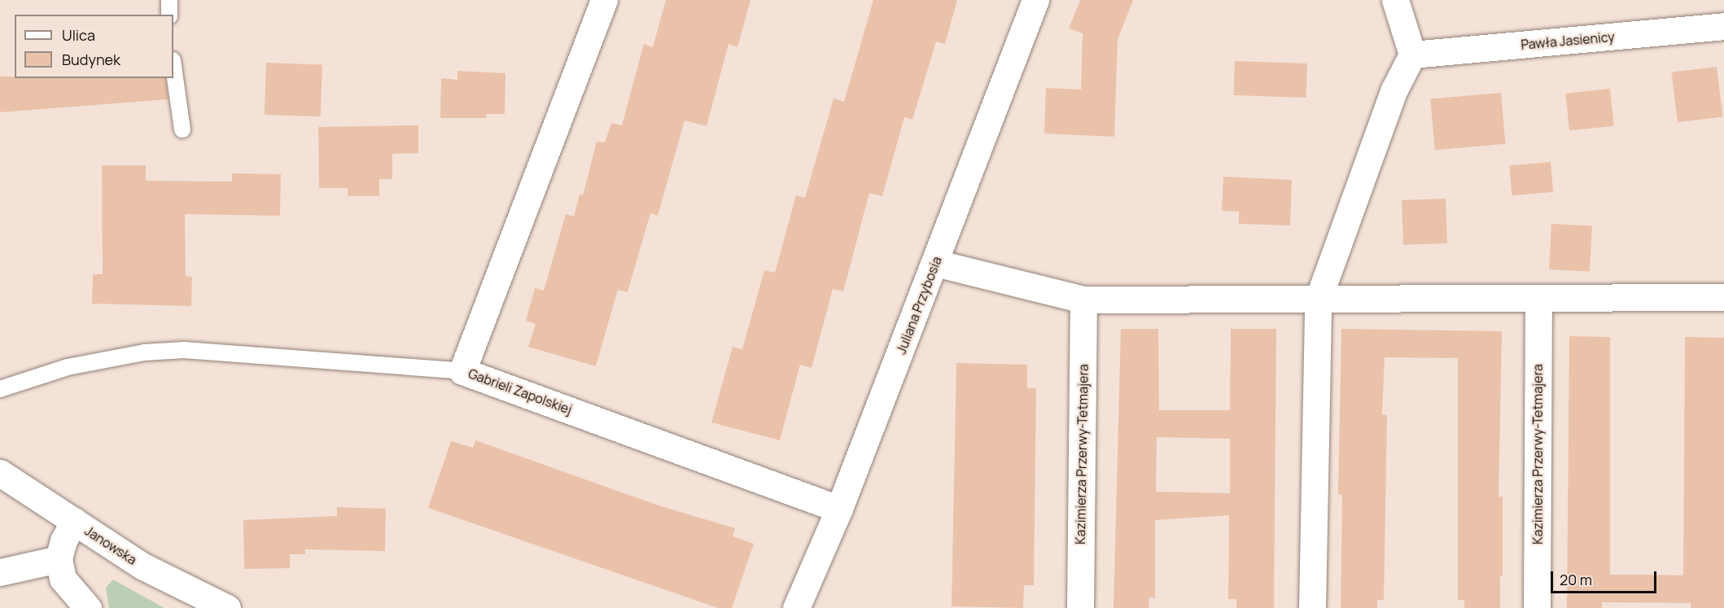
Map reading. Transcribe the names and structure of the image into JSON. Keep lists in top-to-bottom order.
{
  "streets": {
    "street": [
      "Pawła Jasienicy",
      "Juliana Przybosia",
      "Gabrieli Zapolskiej",
      "Kazimierza Przerwy-Tetmajera",
      "Janowska"
    ]
  },
  "crossings": [
    ["Juliana Przybosia", "Gabrieli Zapolskiej"]
  ],
  "legend": ["Ulica", "Budynek"],
  "scale_bar": "20 m"
}
